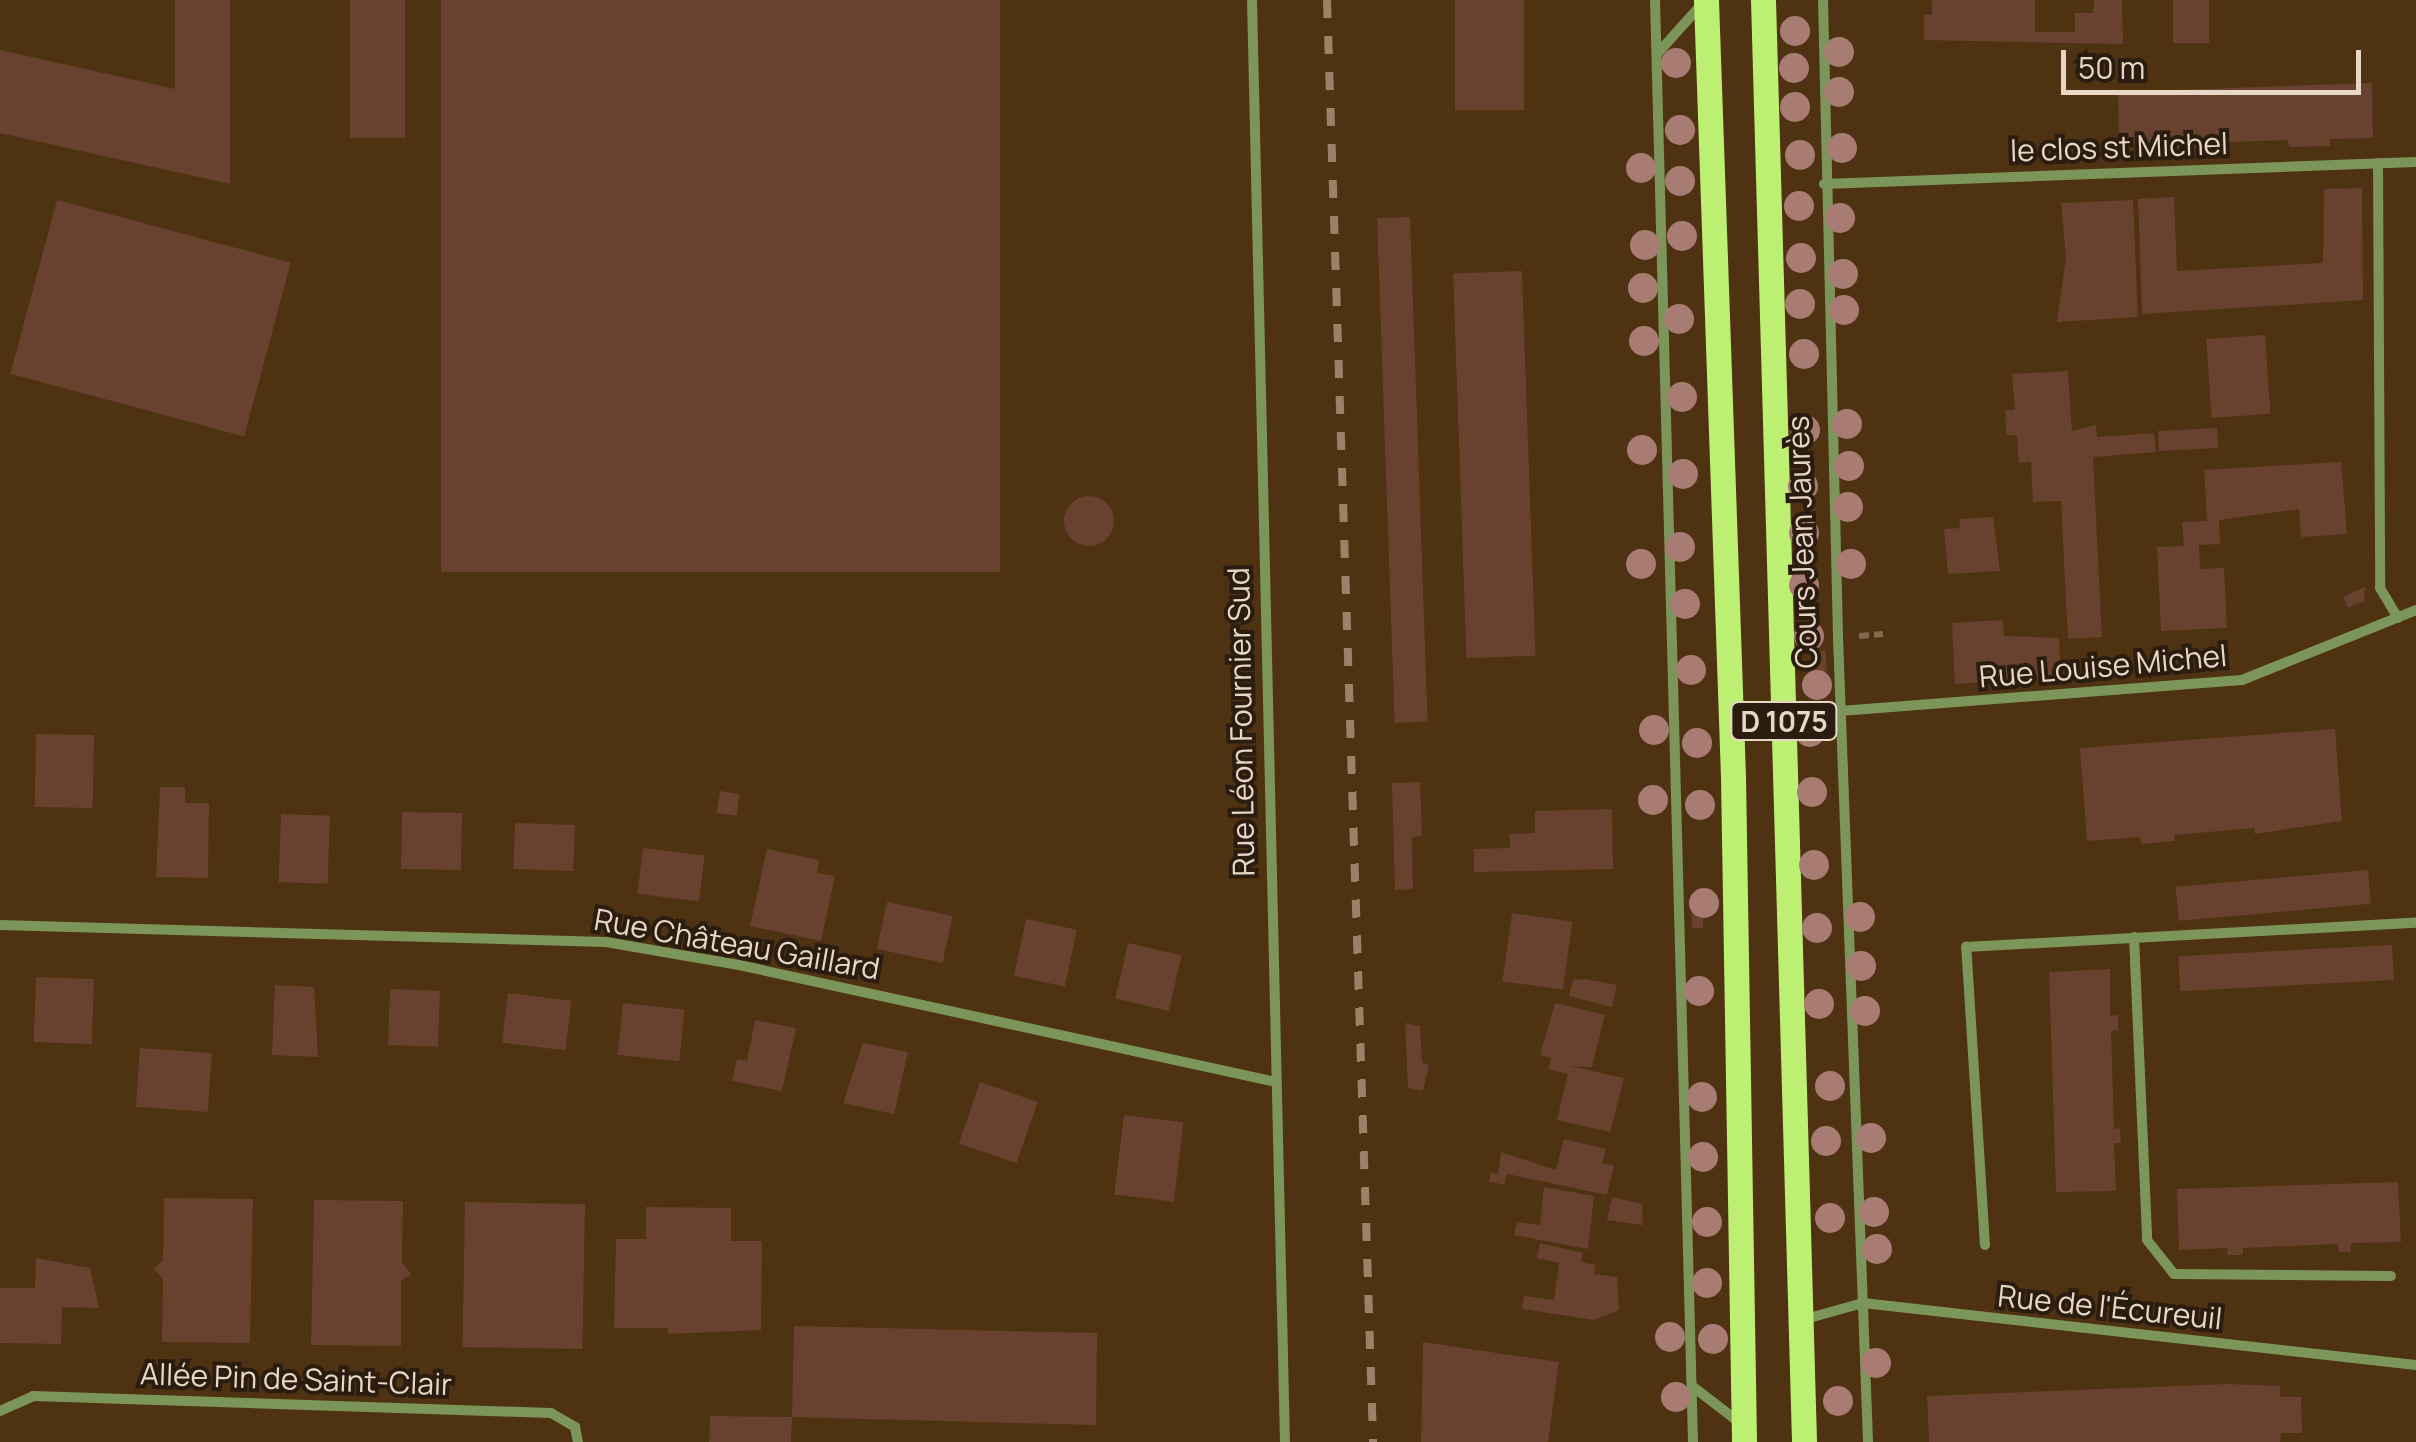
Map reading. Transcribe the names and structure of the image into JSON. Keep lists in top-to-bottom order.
{
  "streets": {
    "main road": ["Cours Jean Jaurès", "D 1075"],
    "street": [
      "le clos st Michel",
      "Rue Louise Michel",
      "Rue Léon Fournier Sud",
      "Rue Château Gaillard",
      "Rue de l'Écureuil",
      "Allée Pin de Saint-Clair"
    ]
  },
  "crossings": [
    ["le clos st Michel", "Cours Jean Jaurès"],
    ["Cours Jean Jaurès", "Rue Louise Michel"],
    ["Cours Jean Jaurès", "Rue de l'Écureuil"],
    ["Rue Léon Fournier Sud", "Rue Château Gaillard"]
  ],
  "scale_bar": "50 m"
}
